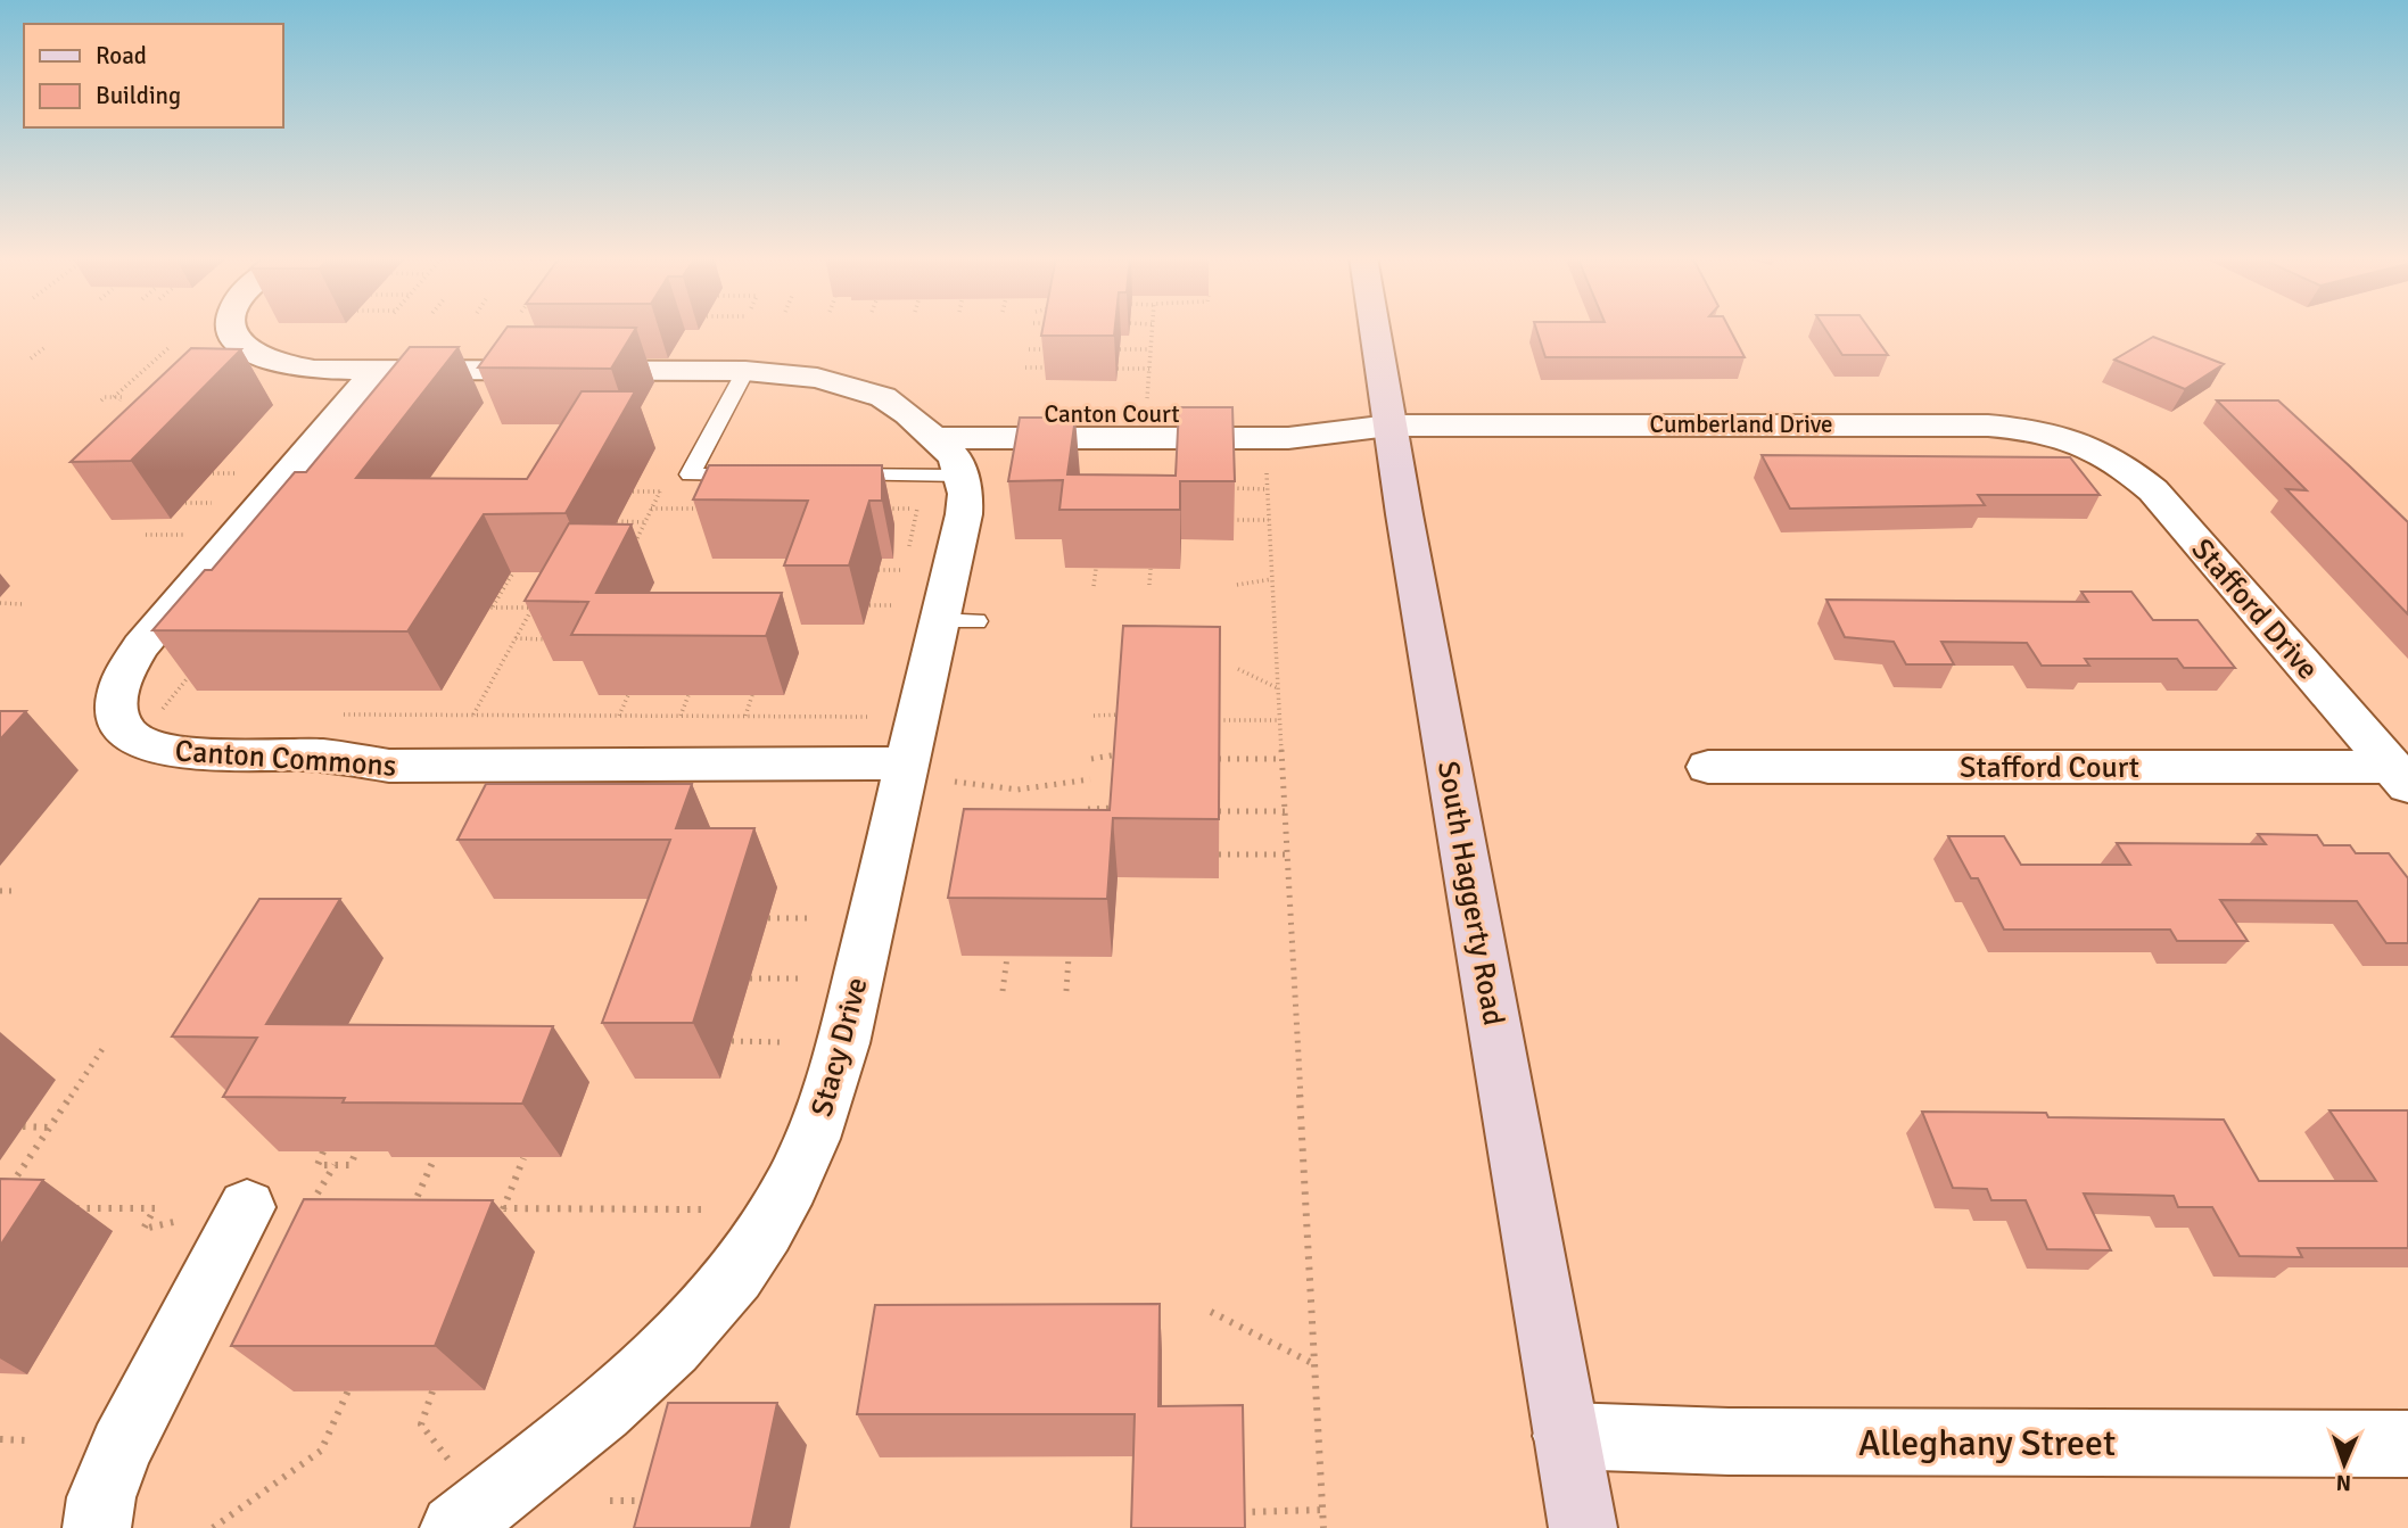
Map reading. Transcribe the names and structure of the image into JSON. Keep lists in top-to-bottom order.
{
  "streets": {
    "main road": ["South Haggerty Road"],
    "street": [
      "Canton Court",
      "Cumberland Drive",
      "Stafford Drive",
      "Canton Commons",
      "Stafford Court",
      "Stacy Drive",
      "Alleghany Street"
    ]
  },
  "crossings": [
    ["Canton Court", "Cumberland Drive"],
    ["Canton Court", "South Haggerty Road"],
    ["Canton Court", "Stacy Drive"],
    ["Cumberland Drive", "Stafford Drive"],
    ["Cumberland Drive", "South Haggerty Road"],
    ["Stafford Drive", "Stafford Court"],
    ["Canton Commons", "Stacy Drive"],
    ["South Haggerty Road", "Alleghany Street"]
  ],
  "legend": ["Road", "Building"],
  "north": "bottom"
}
